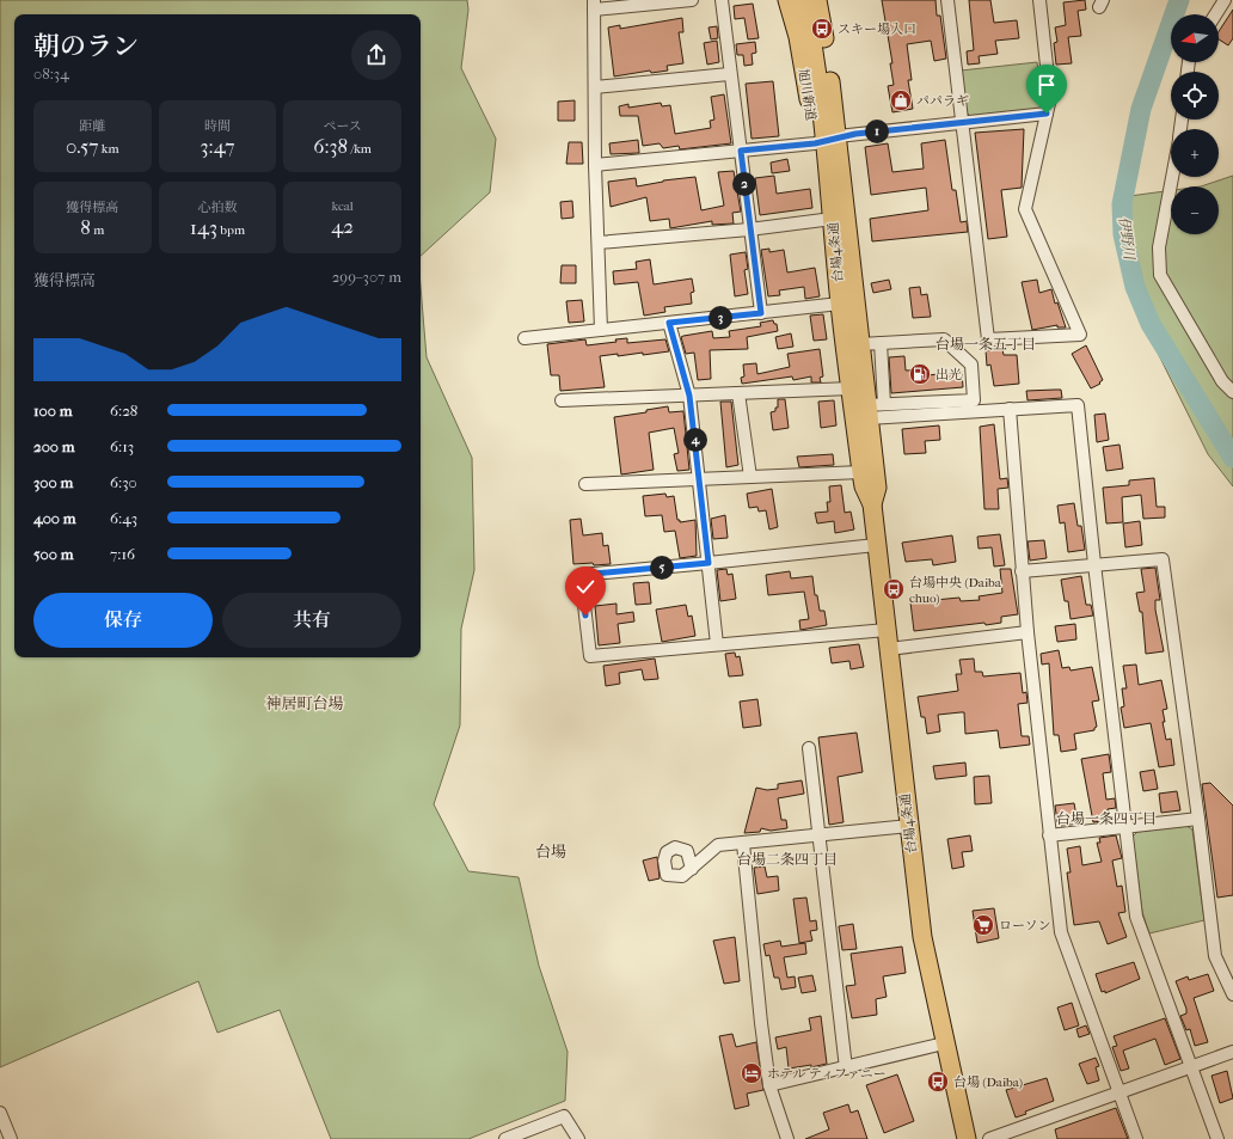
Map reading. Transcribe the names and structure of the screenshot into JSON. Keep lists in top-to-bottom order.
{
  "streets": {
    "highway": ["旭川新道", "台場4条通"]
  },
  "crossings": [
    ["旭川新道", "台場4条通"]
  ],
  "districts": [
    "台場一条五丁目",
    "神居町台場",
    "台場一条四丁目",
    "台場",
    "台場二条四丁目"
  ],
  "water": ["伊野川"],
  "places": {
    "bus stop": ["スキー場入口", "台場中央 (Daiba chuo)", "台場 (Daiba)"],
    "shop": ["パパラギ"],
    "fuel station": ["出光"],
    "supermarket": ["ローソン"],
    "hotel": ["ホテル ティファニー"]
  },
  "north": "left",
  "page": {
    "map_buttons": ["+", "−"],
    "heading": ["朝のラン", "08:34"],
    "stats": [
      ["距離", "0.57 km"],
      ["時間", "3:47"],
      ["ペース", "6:38 /km"],
      ["獲得標高", "8 m"],
      ["心拍数", "143 bpm"],
      ["kcal", "42"]
    ],
    "pins": [
      "1",
      "2",
      "3",
      "4",
      "5"
    ],
    "chart": ["獲得標高", "299–307 m"],
    "list": [
      {
        "name": "100 m",
        "note": "6:28"
      },
      {
        "name": "200 m",
        "note": "6:13"
      },
      {
        "name": "300 m",
        "note": "6:30"
      },
      {
        "name": "400 m",
        "note": "6:43"
      },
      {
        "name": "500 m",
        "note": "7:16"
      }
    ],
    "buttons": ["保存", "共有"]
  }
}
